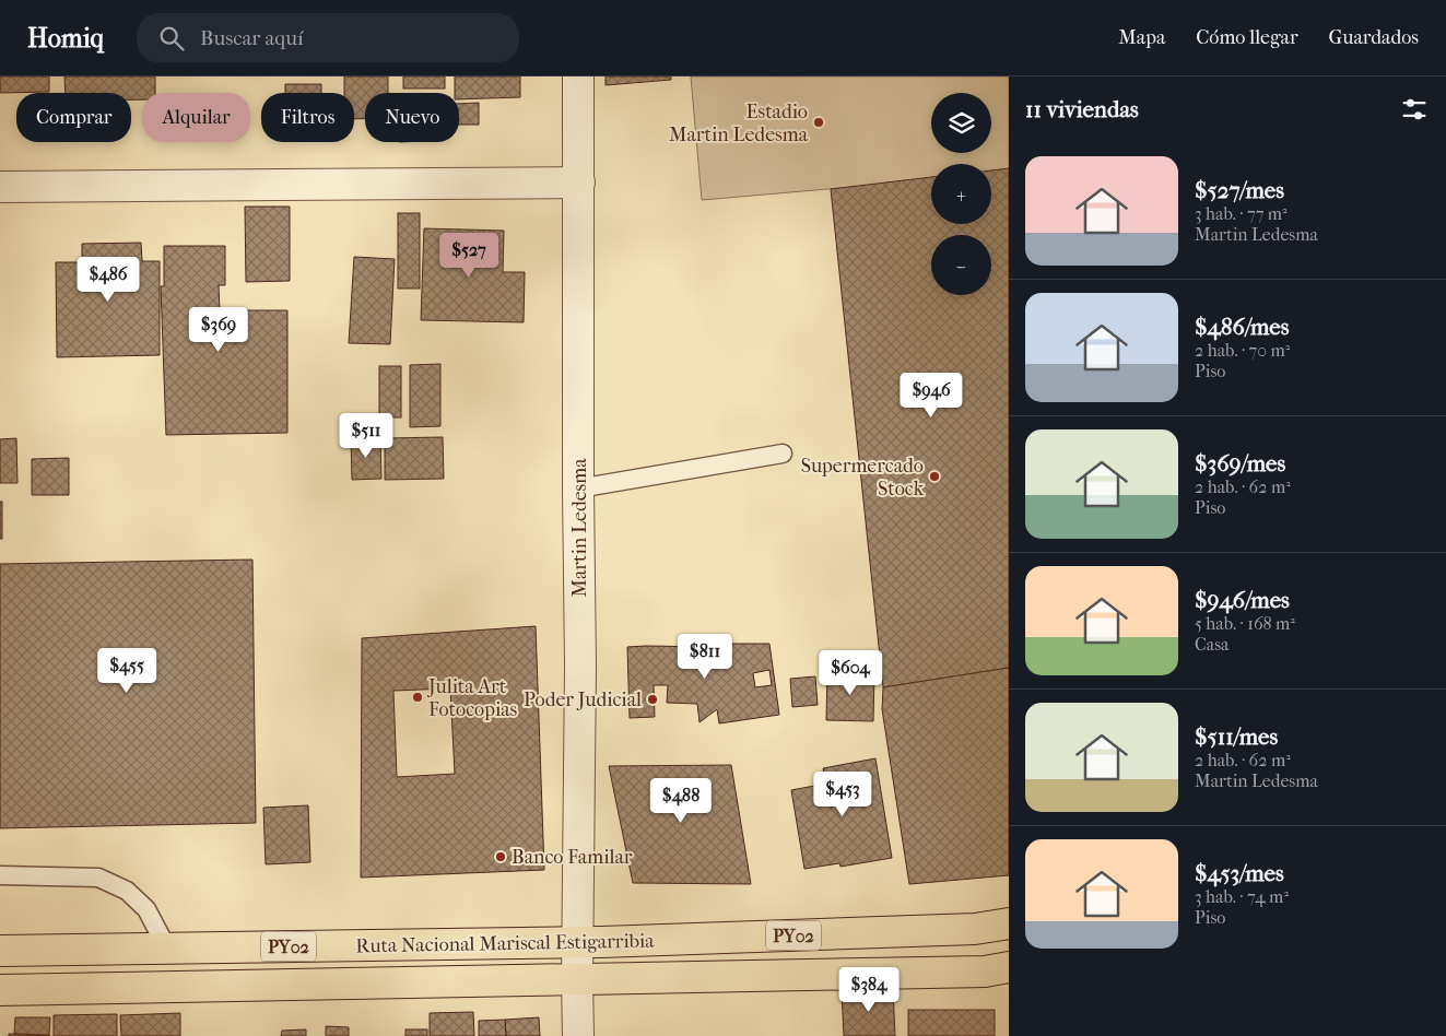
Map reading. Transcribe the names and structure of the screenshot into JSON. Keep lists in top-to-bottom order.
{
  "streets": {
    "highway": ["PY02", "Ruta Nacional Mariscal Estigarribia"],
    "street": ["Martin Ledesma"]
  },
  "crossings": [
    ["Martin Ledesma", "Ruta Nacional Mariscal Estigarribia"]
  ],
  "places": [
    "Estadio Martin Ledesma",
    "Supermercado Stock",
    "Julita Art Fotocopias",
    "Poder Judicial",
    "Banco Familar"
  ],
  "page": {
    "header": "Homiq",
    "search": "Buscar aquí",
    "nav": ["Mapa", "Cómo llegar", "Guardados"],
    "heading": "11 viviendas",
    "map_buttons": ["+", "−"],
    "chip": [
      "Comprar",
      "Alquilar",
      "Filtros",
      "Nuevo"
    ],
    "list": [
      {
        "name": "$527/mes",
        "note": "3 hab. · 77 m² · Martin Ledesma"
      },
      {
        "name": "$486/mes",
        "note": "2 hab. · 70 m² · Piso"
      },
      {
        "name": "$369/mes",
        "note": "2 hab. · 62 m² · Piso"
      },
      {
        "name": "$946/mes",
        "note": "5 hab. · 168 m² · Casa"
      },
      {
        "name": "$511/mes",
        "note": "2 hab. · 62 m² · Martin Ledesma"
      },
      {
        "name": "$453/mes",
        "note": "3 hab. · 74 m² · Piso"
      }
    ],
    "price": [
      "$527",
      "$486",
      "$369",
      "$946",
      "$511",
      "$811",
      "$455",
      "$604",
      "$453",
      "$488",
      "$384"
    ]
  }
}
